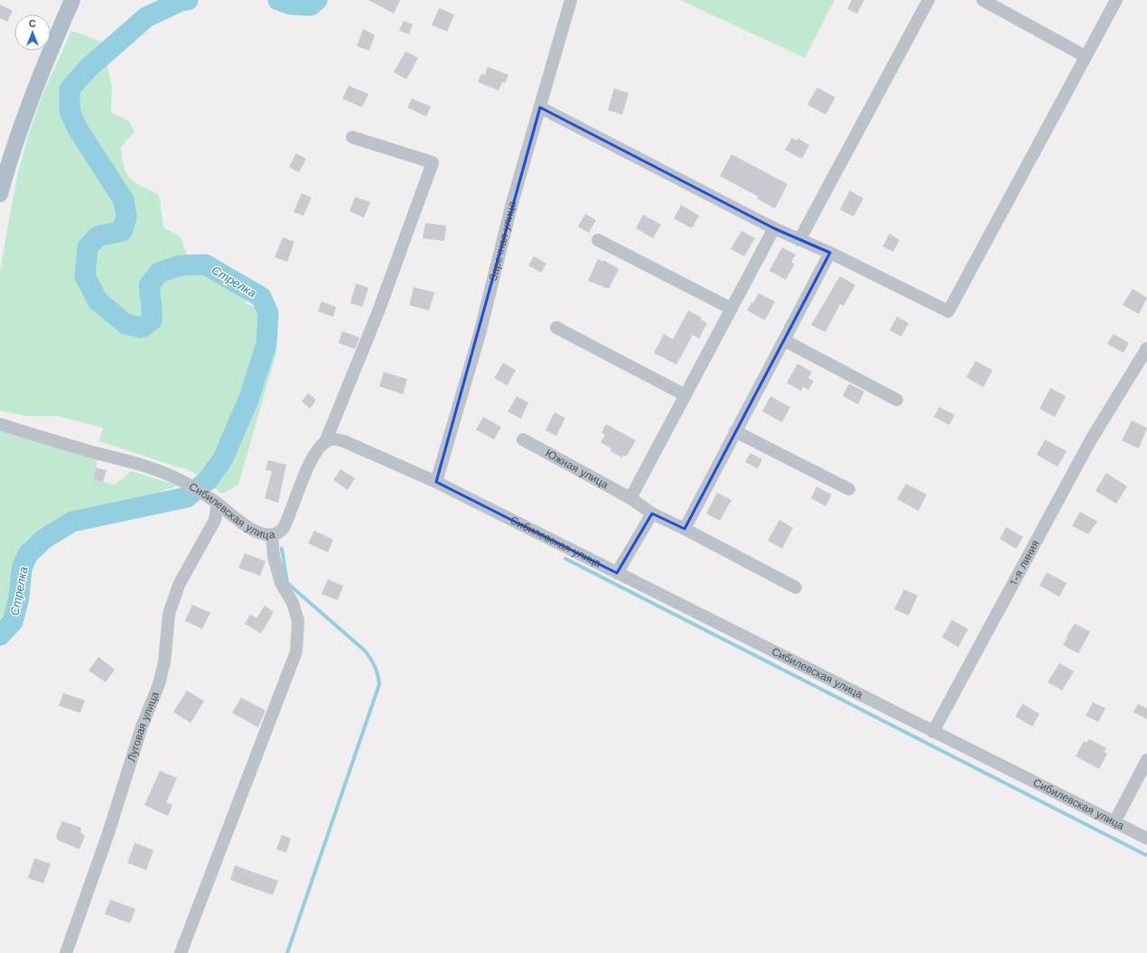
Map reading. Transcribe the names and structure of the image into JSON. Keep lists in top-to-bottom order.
{
  "streets": {
    "street": [
      "Заречная улица",
      "Южная улица",
      "Сибилевская улица",
      "1-я линия",
      "Луговая улица"
    ]
  },
  "crossings": [
    ["Заречная улица", "Сибилевская улица"],
    ["Сибилевская улица", "1-я линия"],
    ["Сибилевская улица", "Луговая улица"]
  ],
  "water": ["Стрелка"],
  "north": "top"
}
